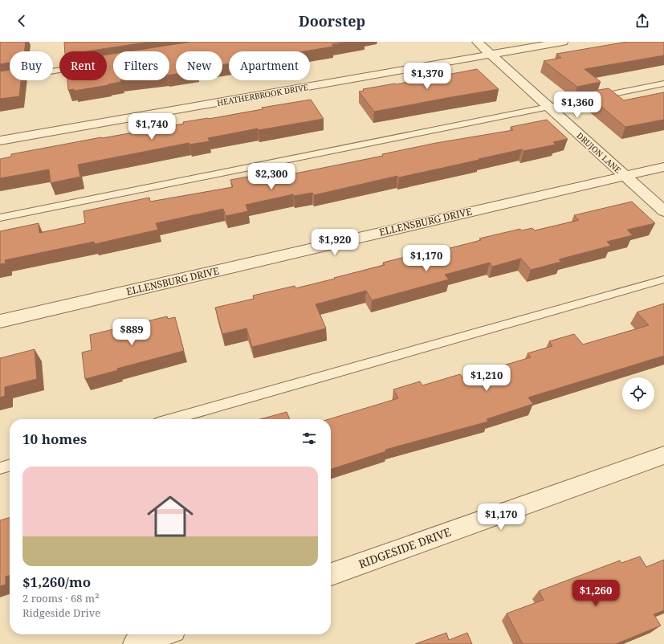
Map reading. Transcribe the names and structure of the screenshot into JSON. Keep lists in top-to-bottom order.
{
  "streets": {
    "street": [
      "HEATHERBROOK DRIVE",
      "DRUJON LANE",
      "ELLENSBURG DRIVE",
      "RIDGESIDE DRIVE"
    ]
  },
  "crossings": [
    ["HEATHERBROOK DRIVE", "DRUJON LANE"],
    ["DRUJON LANE", "ELLENSBURG DRIVE"]
  ],
  "page": {
    "header": "Doorstep",
    "chip": [
      "Buy",
      "Rent",
      "Filters",
      "New",
      "Apartment"
    ],
    "price": [
      "$1,370",
      "$1,360",
      "$1,740",
      "$2,300",
      "$1,920",
      "$1,170",
      "$889",
      "$1,210",
      "$1,170",
      "$1,260"
    ],
    "heading": "10 homes",
    "list": [
      {
        "name": "$1,260/mo",
        "note": "2 rooms · 68 m² · Ridgeside Drive"
      }
    ]
  }
}
